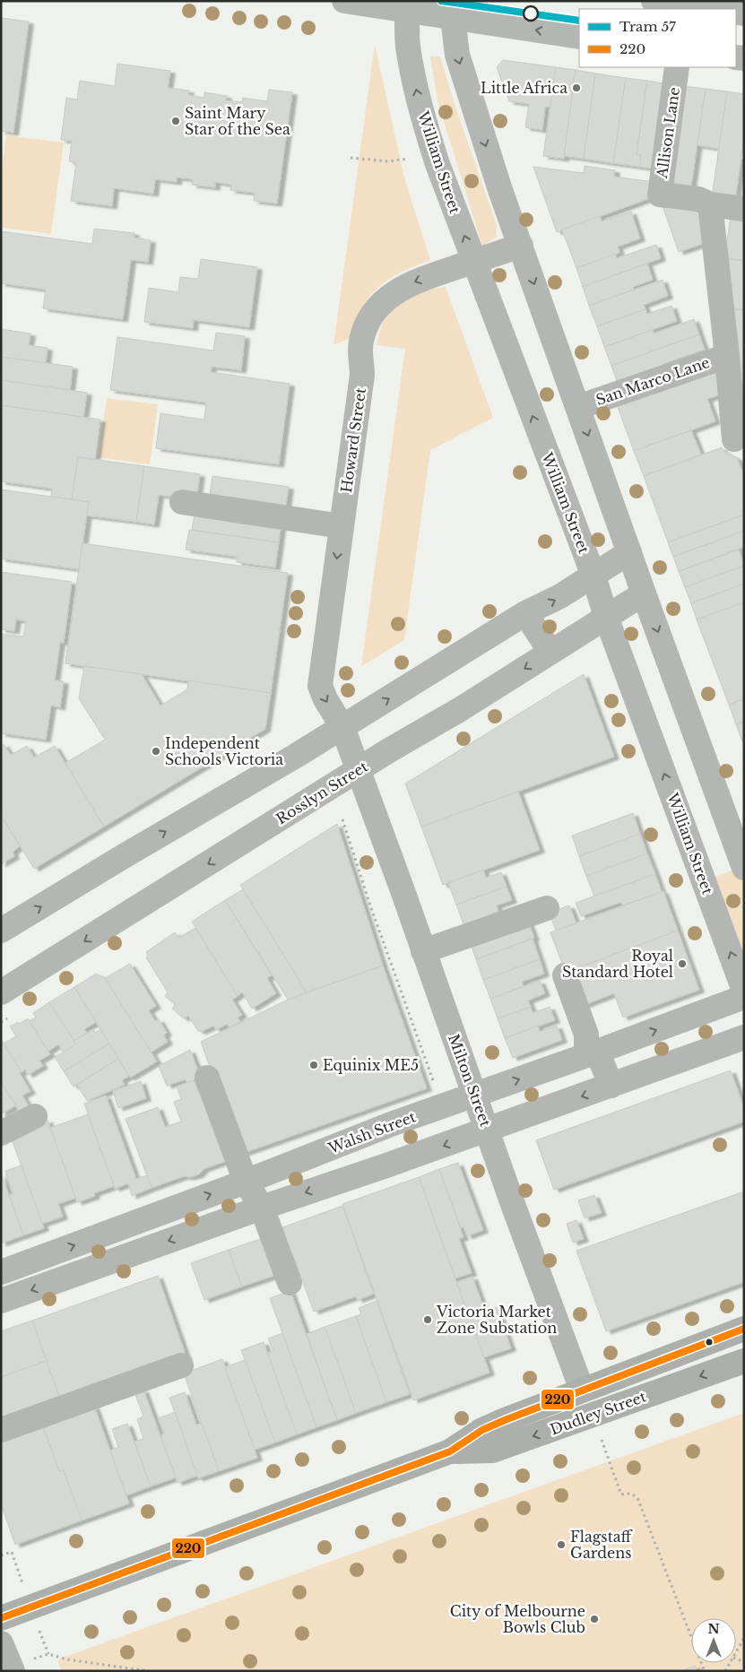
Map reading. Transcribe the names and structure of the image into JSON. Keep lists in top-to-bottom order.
{
  "streets": {
    "main road": ["Dudley Street"],
    "street": [
      "Allison Lane",
      "William Street",
      "San Marco Lane",
      "Howard Street",
      "Rosslyn Street",
      "Milton Street",
      "Walsh Street"
    ]
  },
  "crossings": [
    ["Allison Lane", "San Marco Lane"],
    ["William Street", "Howard Street"],
    ["William Street", "Rosslyn Street"],
    ["Howard Street", "Rosslyn Street"],
    ["Howard Street", "Milton Street"],
    ["Rosslyn Street", "Milton Street"],
    ["Milton Street", "Walsh Street"],
    ["Milton Street", "Dudley Street"]
  ],
  "one_way": ["Howard Street"],
  "places": [
    "Little Africa",
    "Saint Mary Star of the Sea",
    "Independent Schools Victoria",
    "Royal Standard Hotel",
    "Equinix ME5",
    "Victoria Market Zone Substation",
    "Flagstaff Gardens",
    "City of Melbourne Bowls Club"
  ],
  "lines": ["tram line 57", "transit line 220"],
  "legend": ["Tram 57", "220"],
  "north": "top"
}
